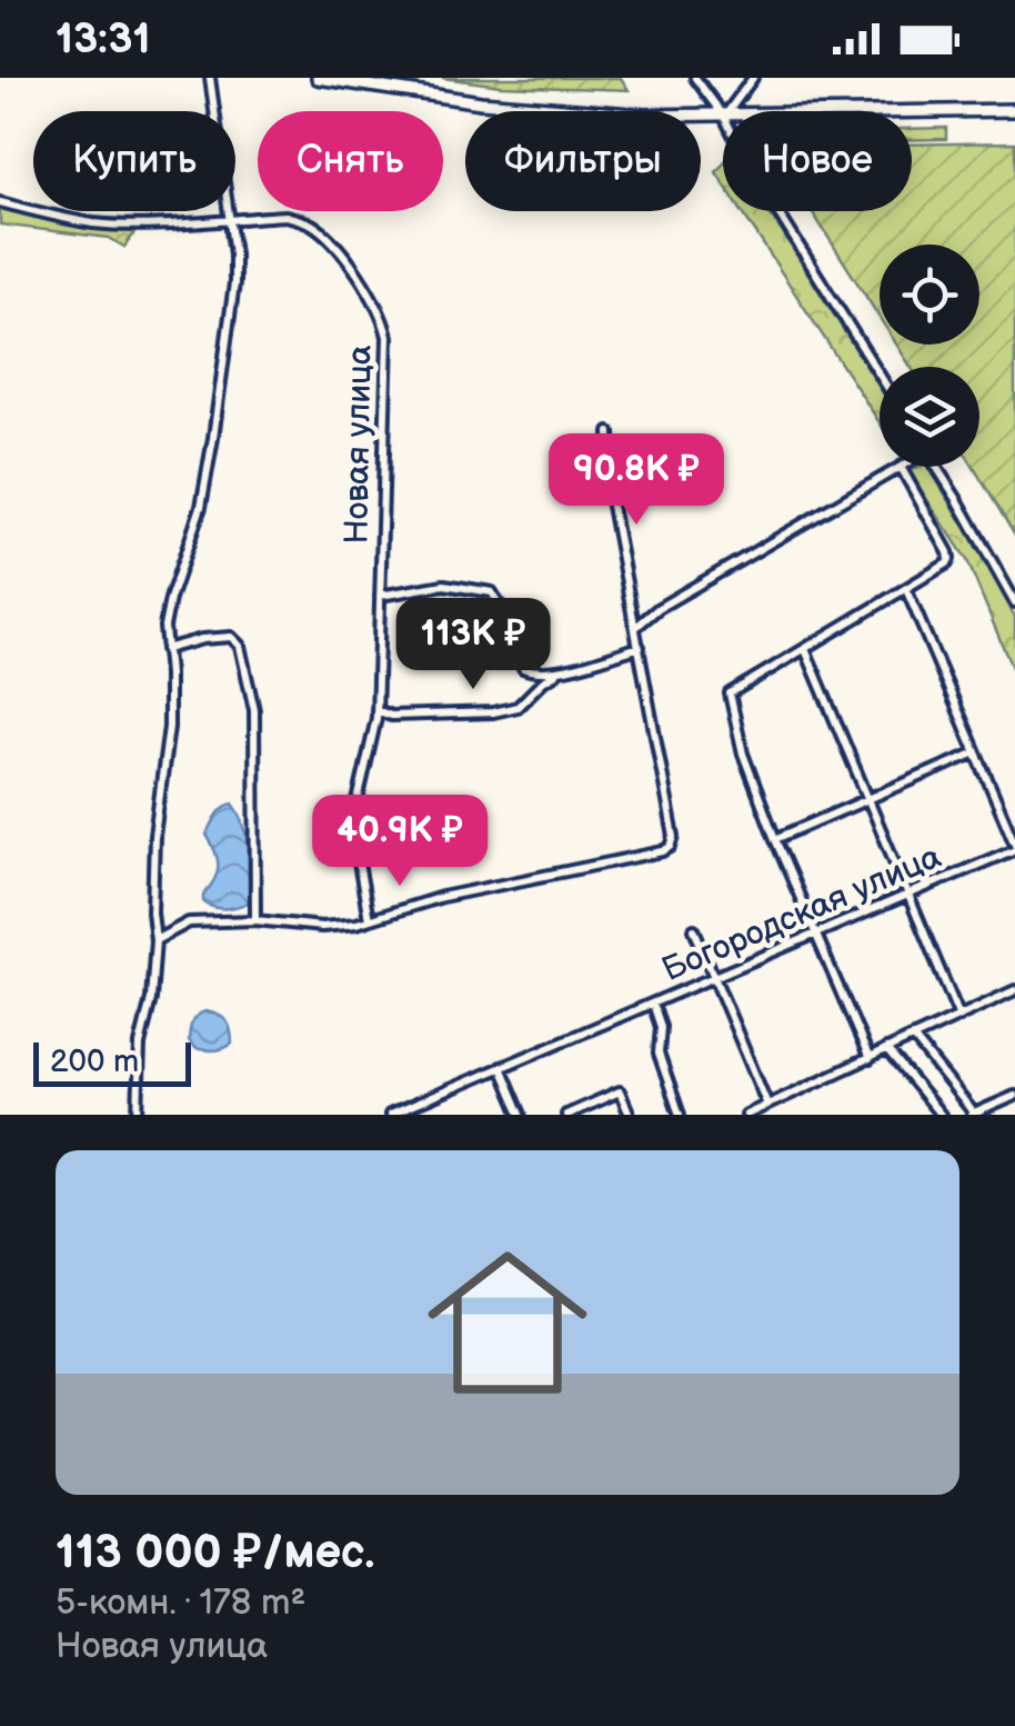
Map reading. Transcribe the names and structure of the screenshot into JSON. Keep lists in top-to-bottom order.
{
  "streets": {
    "street": ["Новая улица", "Богородская улица"]
  },
  "scale_bar": "200 m",
  "page": {
    "status": "13:31",
    "chip": [
      "Купить",
      "Снять",
      "Фильтры",
      "Новое"
    ],
    "price": ["90.8K ₽", "113K ₽", "40.9K ₽"],
    "scale": "200 m",
    "list": [
      {
        "name": "113 000 ₽/мес.",
        "note": "5-комн. · 178 m² · Новая улица"
      }
    ]
  }
}
